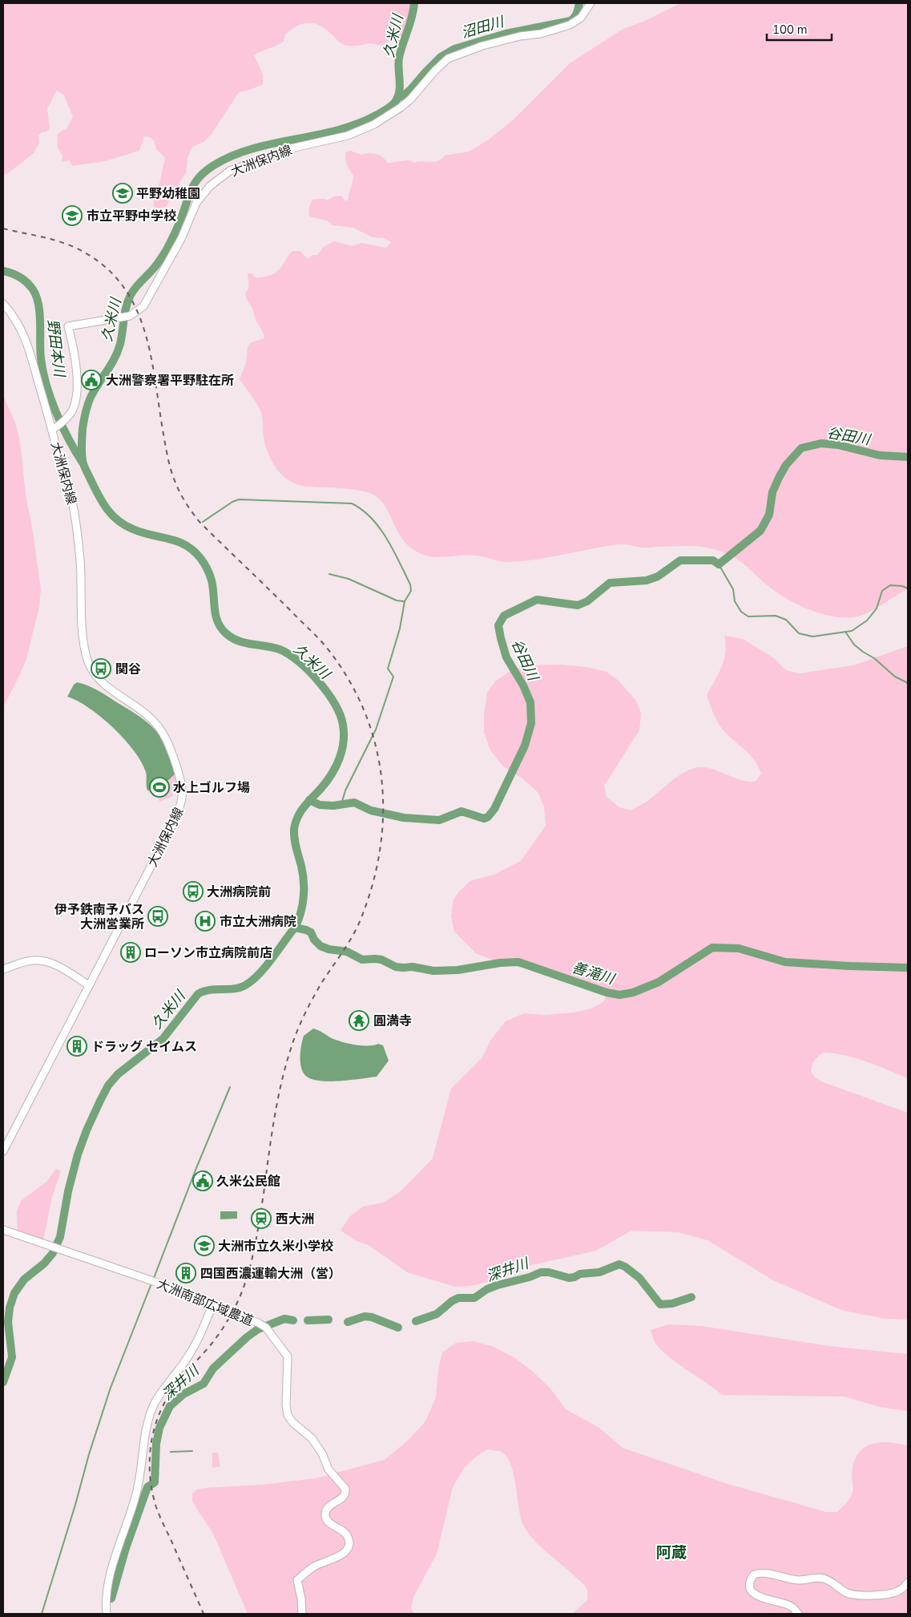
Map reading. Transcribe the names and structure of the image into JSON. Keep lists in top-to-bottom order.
{
  "streets": {
    "main road": ["大洲保内線", "大洲南部広域農道"]
  },
  "districts": ["阿蔵"],
  "water": [
    "沼田川",
    "久米川",
    "野田本川",
    "谷田川",
    "善滝川",
    "深井川"
  ],
  "places": {
    "school or university": ["平野幼稚園", "市立平野中学校", "大洲市立久米小学校"],
    "public building": ["大洲警察署平野駐在所", "久米公民館"],
    "bus stop": ["関谷", "大洲病院前", "伊予鉄南予バス 大洲営業所"],
    "sports": ["水上ゴルフ場"],
    "hospital": ["市立大洲病院"],
    "building": ["ローソン市立病院前店", "ドラッグ セイムス", "四国西濃運輸大洲（営）"],
    "temple": ["圓満寺"],
    "station": ["西大洲"]
  },
  "scale_bar": "100 m"
}
